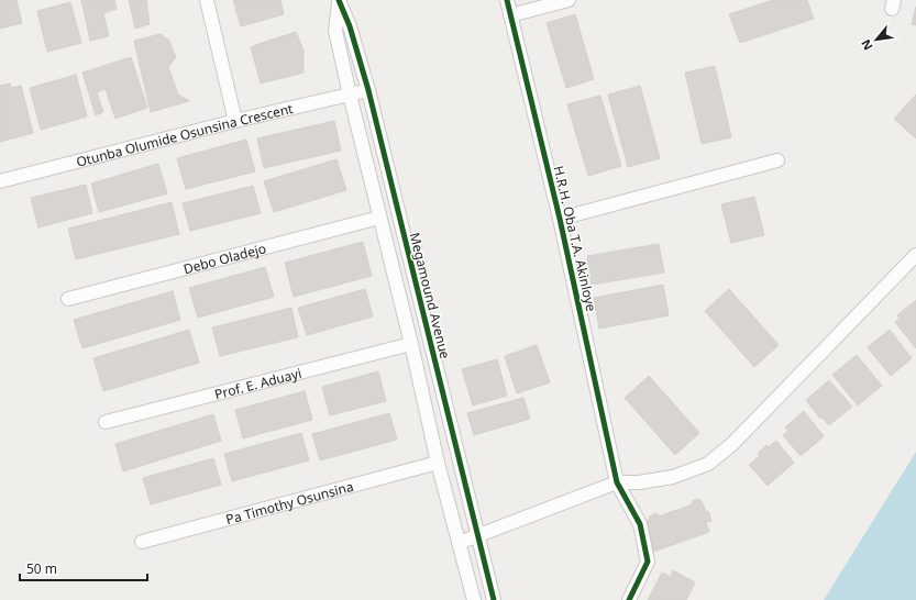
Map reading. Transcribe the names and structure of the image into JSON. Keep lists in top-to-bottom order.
{
  "streets": {
    "street": [
      "Otunba Olumide Osunsina Crescent",
      "H.R.H. Oba T.A. Akinloye",
      "Debo Oladejo",
      "Megamound Avenue",
      "Prof. E. Aduayi",
      "Pa Timothy Osunsina"
    ]
  },
  "crossings": [
    ["Otunba Olumide Osunsina Crescent", "Megamound Avenue"],
    ["Debo Oladejo", "Megamound Avenue"],
    ["Megamound Avenue", "Prof. E. Aduayi"],
    ["Megamound Avenue", "Pa Timothy Osunsina"]
  ],
  "scale_bar": "50 m",
  "north": "bottom left"
}
